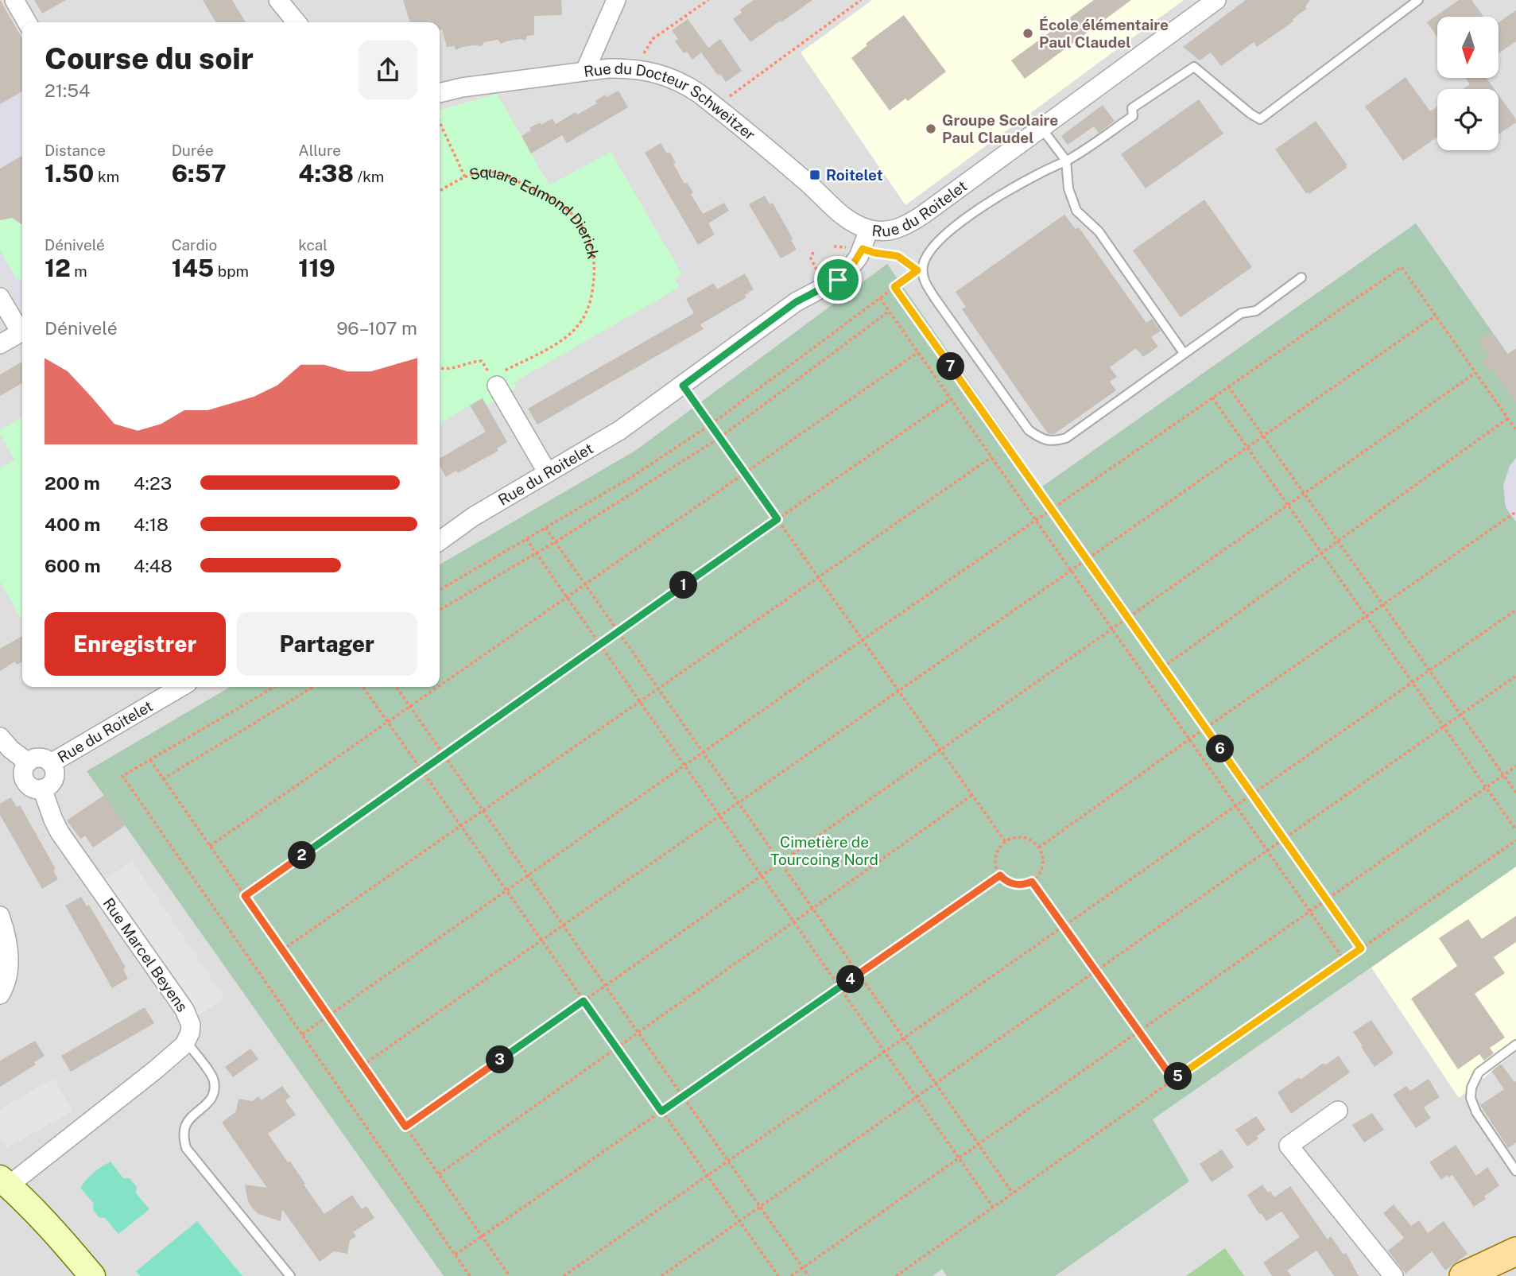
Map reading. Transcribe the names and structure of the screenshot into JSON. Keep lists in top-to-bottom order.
{
  "streets": {
    "street": ["Rue du Docteur Schweitzer", "Rue du Roitelet", "Rue Marcel Beyens"],
    "path": ["Square Edmond Dierick"]
  },
  "crossings": [
    ["Rue du Docteur Schweitzer", "Rue du Roitelet"],
    ["Rue du Roitelet", "Rue Marcel Beyens"]
  ],
  "parks": ["Cimetière de Tourcoing Nord"],
  "places": {
    "other": ["École élémentaire Paul Claudel", "Groupe Scolaire Paul Claudel"],
    "transit": ["Roitelet"]
  },
  "north": "bottom",
  "page": {
    "heading": ["Course du soir", "21:54"],
    "stats": [
      ["Distance", "1.50 km"],
      ["Durée", "6:57"],
      ["Allure", "4:38 /km"],
      ["Dénivelé", "12 m"],
      ["Cardio", "145 bpm"],
      ["kcal", "119"]
    ],
    "chart": ["Dénivelé", "96–107 m"],
    "pins": [
      "7",
      "1",
      "6",
      "2",
      "4",
      "3",
      "5"
    ],
    "list": [
      {
        "name": "200 m",
        "note": "4:23"
      },
      {
        "name": "400 m",
        "note": "4:18"
      },
      {
        "name": "600 m",
        "note": "4:48"
      }
    ],
    "buttons": ["Enregistrer", "Partager"]
  }
}
